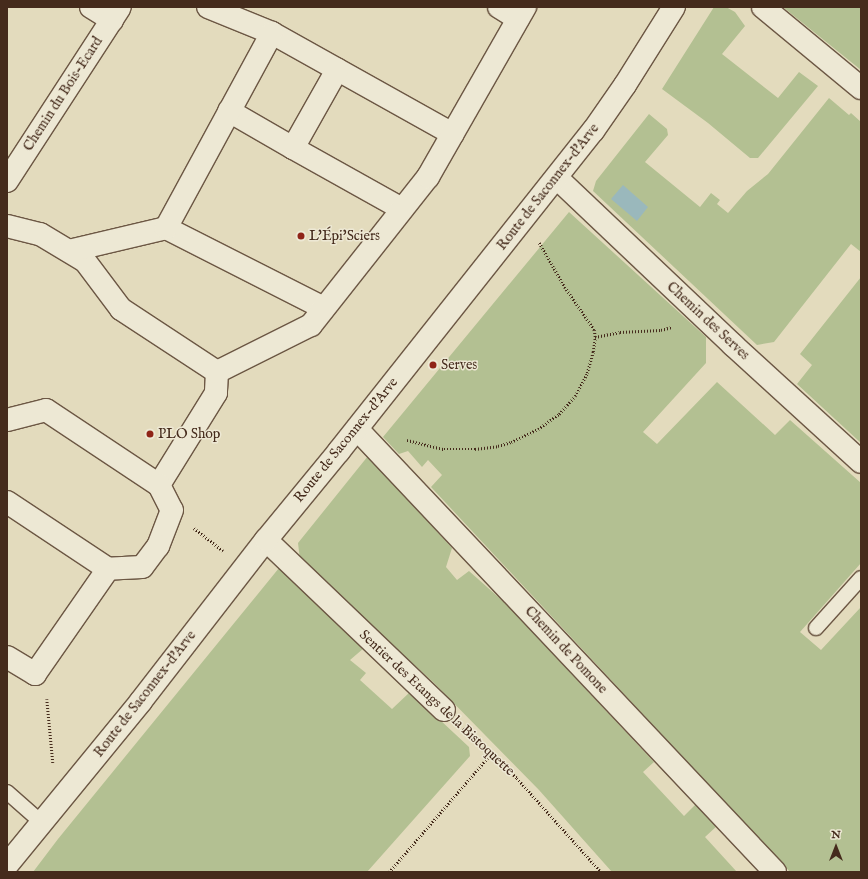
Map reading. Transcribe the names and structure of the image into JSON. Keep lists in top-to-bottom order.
{
  "streets": {
    "street": [
      "Chemin du Bois-Ecard",
      "Route de Saconnex-d'Arve",
      "Chemin des Serves",
      "Chemin de Pomone",
      "Sentier des Etangs de la Bistoquette"
    ]
  },
  "crossings": [
    ["Route de Saconnex-d'Arve", "Chemin des Serves"],
    ["Route de Saconnex-d'Arve", "Chemin de Pomone"],
    ["Route de Saconnex-d'Arve", "Sentier des Etangs de la Bistoquette"]
  ],
  "places": ["L'Épi'Sciers", "Serves", "PLO Shop"],
  "north": "top"
}
